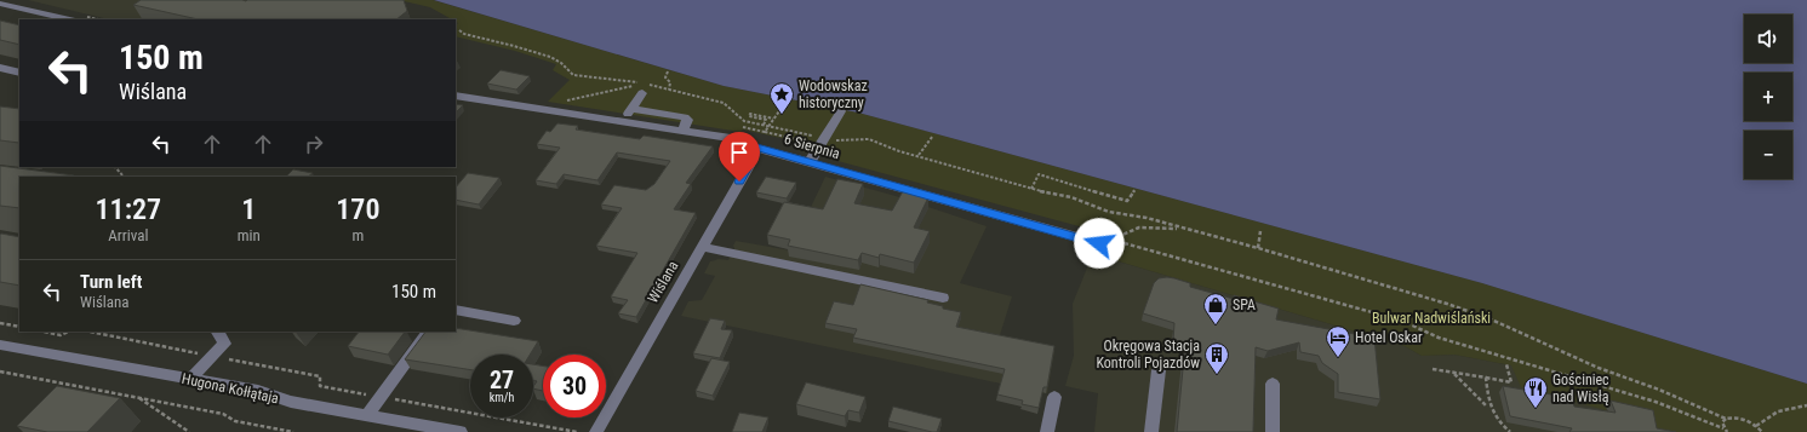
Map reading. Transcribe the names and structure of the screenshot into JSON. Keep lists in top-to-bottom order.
{
  "streets": {
    "street": ["6 Sierpnia", "Wiślana", "Hugona Kołłątaja"]
  },
  "crossings": [
    ["6 Sierpnia", "Wiślana"]
  ],
  "parks": ["Bulwar Nadwiślański"],
  "places": {
    "place": ["Wodowskaz historyczny"],
    "shop": ["SPA"],
    "hotel": ["Hotel Oskar"],
    "building": ["Okręgowa Stacja Kontroli Pojazdów"],
    "restaurant": ["Gościniec nad Wisłą"]
  },
  "page": {
    "map_buttons": ["+", "−"],
    "turn": ["150 m", "Wiślana"],
    "eta": [
      "11:27",
      "Arrival",
      "1",
      "min",
      "170",
      "m"
    ],
    "list": [
      {
        "name": "Turn left",
        "note": "Wiślana",
        "value": "150 m"
      }
    ],
    "speed": "27 km/h",
    "limit": "30"
  }
}
